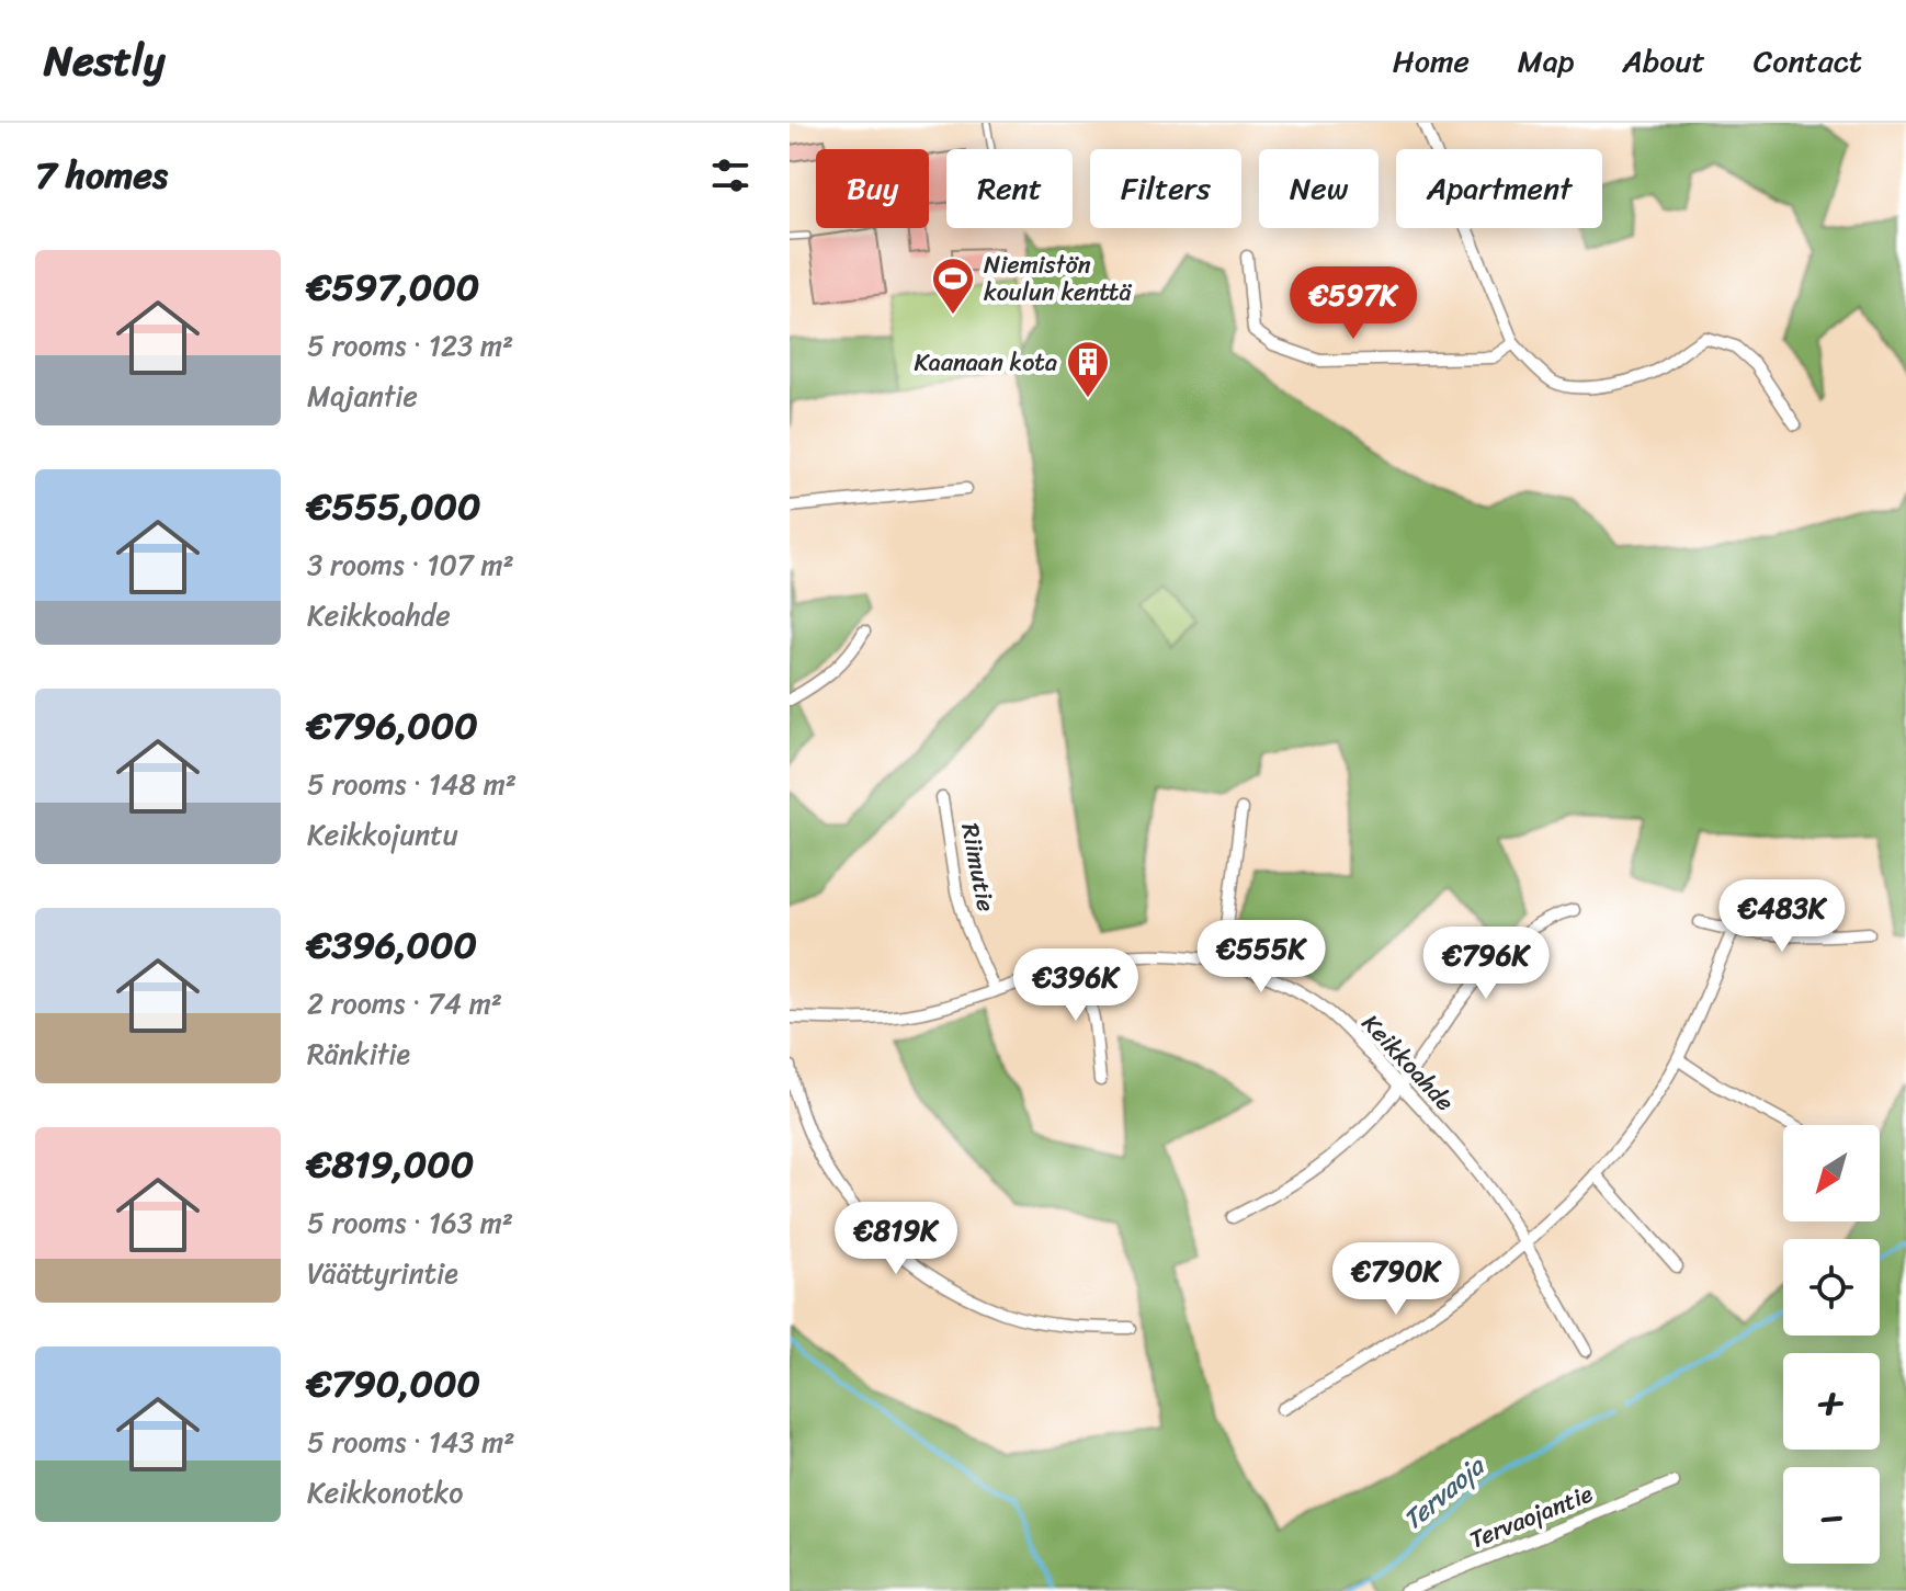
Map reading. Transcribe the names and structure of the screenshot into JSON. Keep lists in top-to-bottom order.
{
  "streets": {
    "street": ["Riimutie", "Keikkoahde", "Tervaojantie"]
  },
  "crossings": [
    ["Riimutie", "Keikkoahde"]
  ],
  "water": ["Tervaoja"],
  "places": {
    "sports": ["Niemistön koulun kenttä"],
    "building": ["Kaanaan kota"]
  },
  "north": "bottom left",
  "page": {
    "header": "Nestly",
    "nav": [
      "Home",
      "Map",
      "About",
      "Contact"
    ],
    "heading": "7 homes",
    "chip": [
      "Buy",
      "Rent",
      "Filters",
      "New",
      "Apartment"
    ],
    "list": [
      {
        "name": "€597,000",
        "note": "5 rooms · 123 m² · Majantie"
      },
      {
        "name": "€555,000",
        "note": "3 rooms · 107 m² · Keikkoahde"
      },
      {
        "name": "€796,000",
        "note": "5 rooms · 148 m² · Keikkojuntu"
      },
      {
        "name": "€396,000",
        "note": "2 rooms · 74 m² · Ränkitie"
      },
      {
        "name": "€819,000",
        "note": "5 rooms · 163 m² · Väättyrintie"
      },
      {
        "name": "€790,000",
        "note": "5 rooms · 143 m² · Keikkonotko"
      }
    ],
    "price": [
      "€597K",
      "€483K",
      "€555K",
      "€796K",
      "€396K",
      "€819K",
      "€790K"
    ],
    "map_buttons": ["+", "−"]
  }
}
